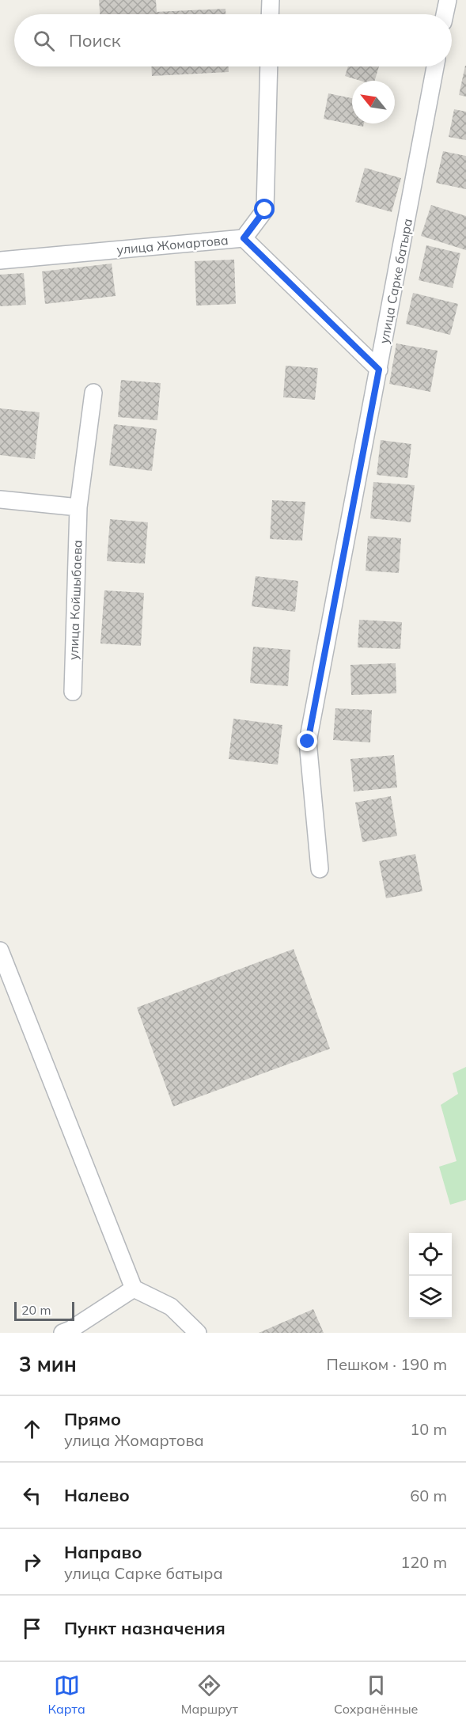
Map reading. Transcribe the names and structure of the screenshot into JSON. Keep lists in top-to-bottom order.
{
  "streets": {
    "street": ["улица Жомартова", "улица Сарке батыра", "улица Койшыбаева"]
  },
  "scale_bar": "20 m",
  "north": "top left",
  "page": {
    "search": "Поиск",
    "scale": "20 m",
    "heading": ["3 мин", "Пешком · 190 m"],
    "list": [
      ["Прямо", "улица Жомартова", "10 m"],
      ["Налево", "60 m"],
      ["Направо", "улица Сарке батыра", "120 m"],
      "Пункт назначения"
    ],
    "nav": ["Карта", "Маршрут", "Сохранённые"]
  }
}
